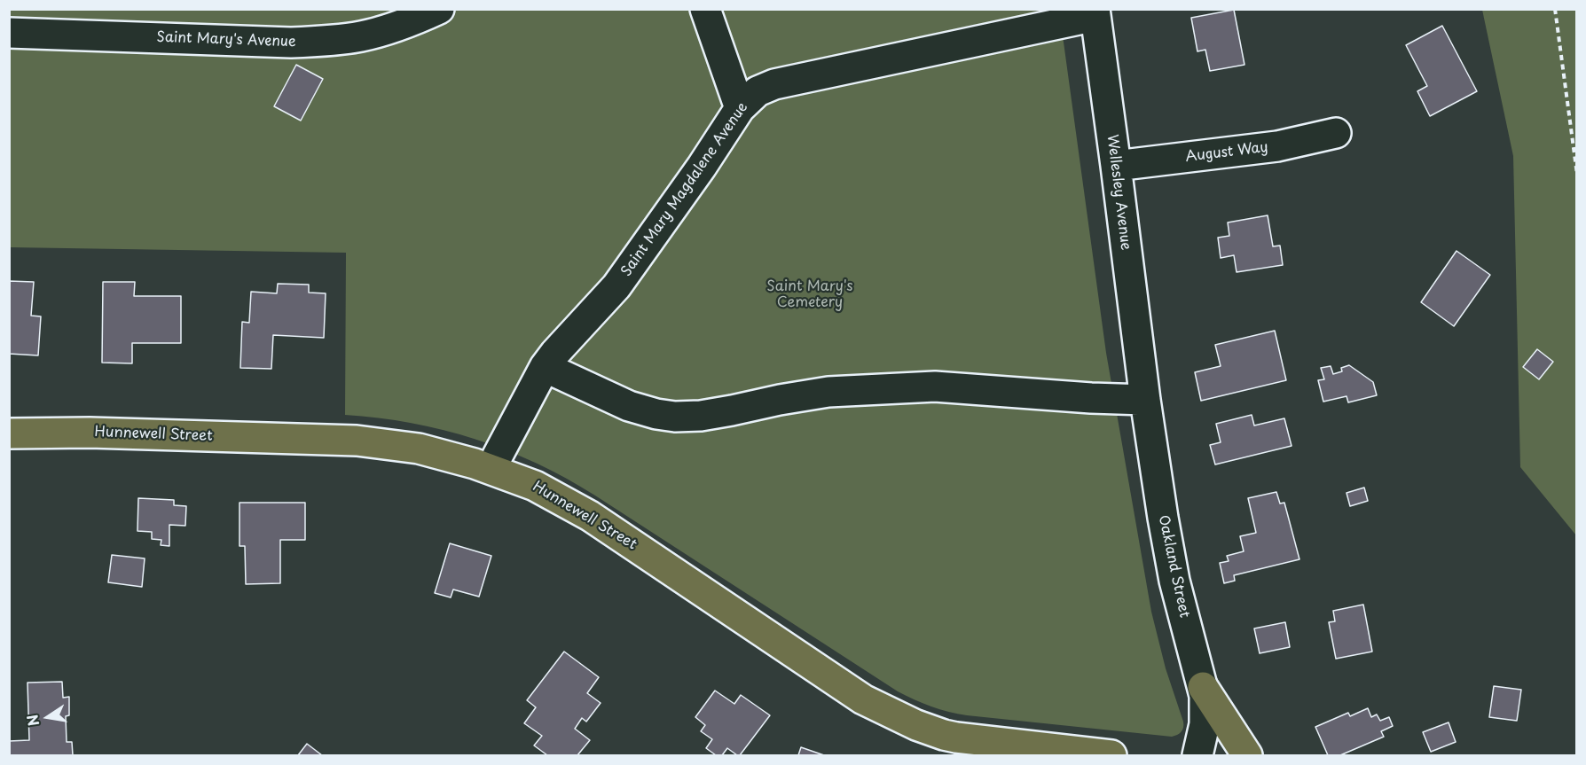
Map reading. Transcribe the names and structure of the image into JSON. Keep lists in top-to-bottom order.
{
  "streets": {
    "main road": ["Hunnewell Street"],
    "street": [
      "Saint Mary's Avenue",
      "August Way",
      "Saint Mary Magdalene Avenue",
      "Wellesley Avenue",
      "Oakland Street"
    ]
  },
  "crossings": [
    ["August Way", "Wellesley Avenue"],
    ["Saint Mary Magdalene Avenue", "Wellesley Avenue"],
    ["Saint Mary Magdalene Avenue", "Hunnewell Street"],
    ["Wellesley Avenue", "Oakland Street"]
  ],
  "parks": ["Saint Mary's Cemetery"],
  "north": "left"
}
